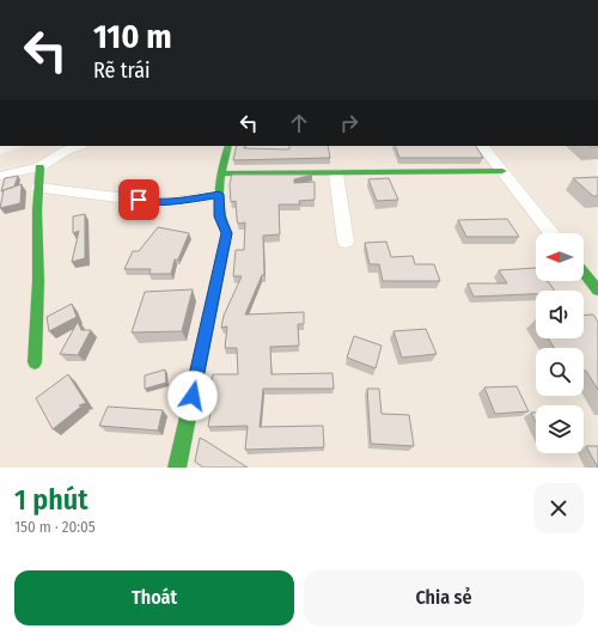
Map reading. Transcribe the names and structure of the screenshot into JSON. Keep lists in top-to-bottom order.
{
  "north": "left",
  "page": {
    "turn": ["110 m", "Rẽ trái"],
    "heading": ["1 phút", "150 m · 20:05"],
    "buttons": ["Thoát", "Chia sẻ"]
  }
}
